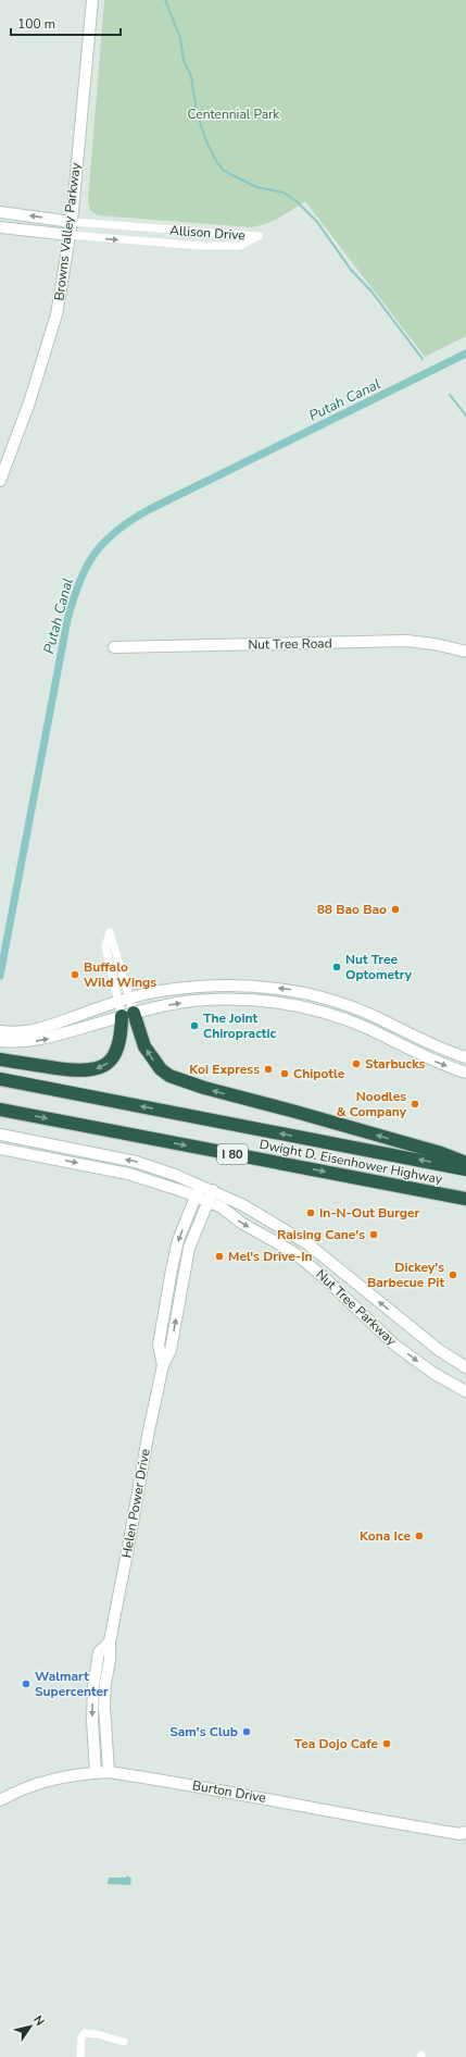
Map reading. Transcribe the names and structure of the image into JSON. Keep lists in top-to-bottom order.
{
  "streets": {
    "highway": ["I 80", "Dwight D. Eisenhower Highway"],
    "main road": [
      "Browns Valley Parkway",
      "Allison Drive",
      "Nut Tree Road",
      "Nut Tree Parkway",
      "Helen Power Drive",
      "Burton Drive"
    ]
  },
  "crossings": [
    ["Browns Valley Parkway", "Allison Drive"],
    ["Nut Tree Parkway", "Helen Power Drive"],
    ["Helen Power Drive", "Burton Drive"]
  ],
  "water": ["Putah Canal"],
  "parks": ["Centennial Park"],
  "places": [
    "88 Bao Bao",
    "Nut Tree Optometry",
    "Buffalo Wild Wings",
    "The Joint Chiropractic",
    "Starbucks",
    "Koi Express",
    "Chipotle",
    "Noodles & Company",
    "In-N-Out Burger",
    "Raising Cane's",
    "Mel's Drive-In",
    "Dickey's Barbecue Pit",
    "Kona Ice",
    "Walmart Supercenter",
    "Sam's Club",
    "Tea Dojo Cafe"
  ],
  "scale_bar": "100 m",
  "north": "top right"
}
